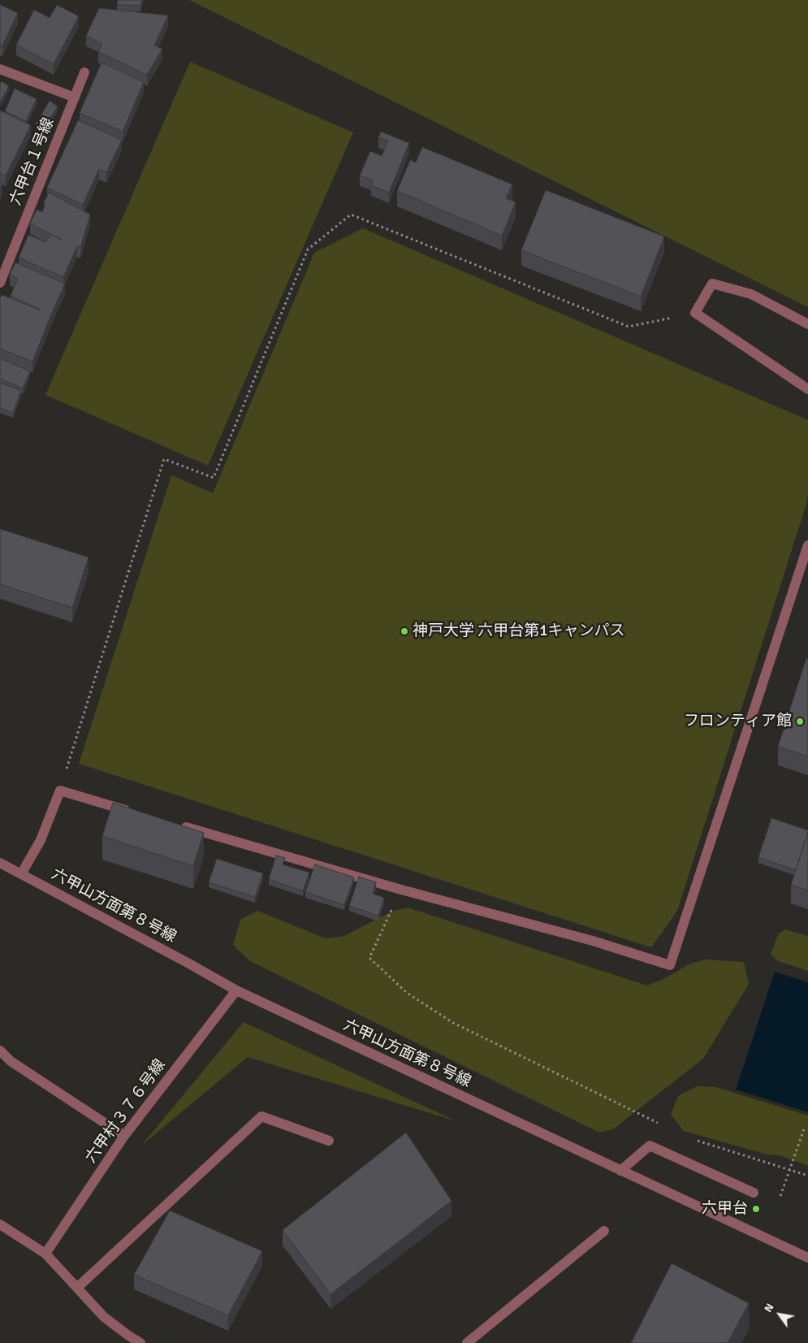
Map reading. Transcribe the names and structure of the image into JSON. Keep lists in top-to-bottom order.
{
  "streets": {
    "street": ["六甲台１号線", "六甲山方面第８号線", "六甲村３７６号線"]
  },
  "crossings": [
    ["六甲山方面第８号線", "六甲村３７６号線"]
  ],
  "places": ["神戸大学 六甲台第1キャンパス", "フロンティア館", "六甲台"],
  "north": "top left"
}
